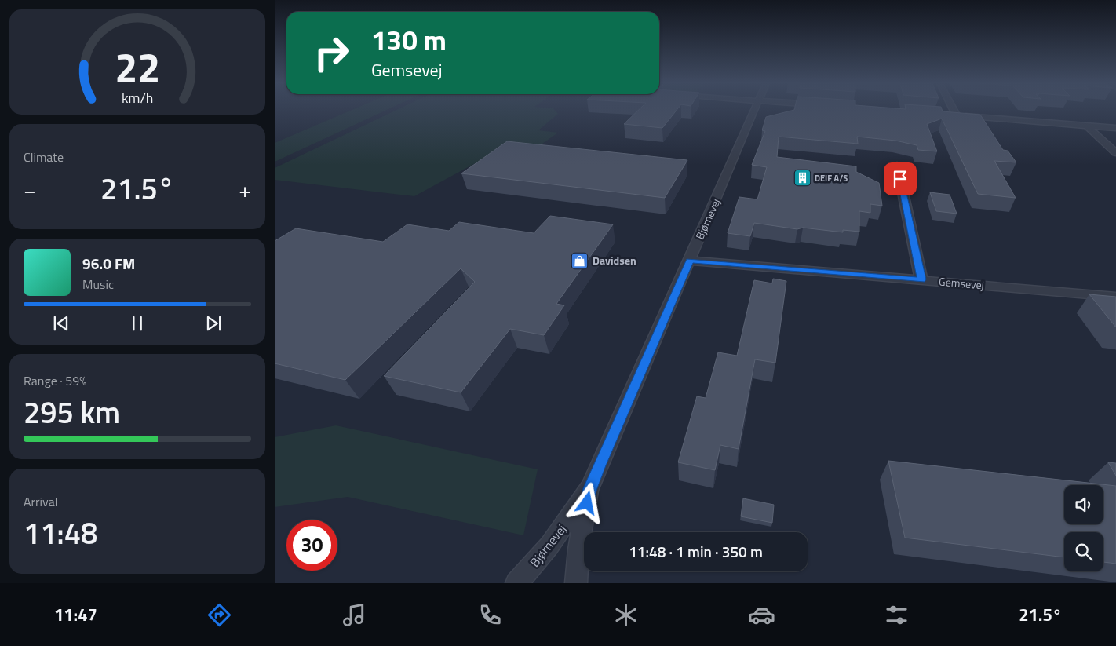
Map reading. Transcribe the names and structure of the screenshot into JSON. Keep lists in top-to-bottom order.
{
  "streets": {
    "street": ["Bjørnevej", "Gemsevej"]
  },
  "crossings": [
    ["Bjørnevej", "Gemsevej"]
  ],
  "places": {
    "building": ["DEIF A/S"],
    "shop": ["Davidsen"]
  },
  "page": {
    "turn": ["130 m", "Gemsevej"],
    "tile": [
      "Climate",
      ["Range · 59%", "295 km"],
      ["Arrival", "11:48"]
    ],
    "heat": ["−", "21.5°", "+"],
    "song": ["96.0 FM", "Music"],
    "limit": "30",
    "trip": "11:48 · 1 min · 350 m",
    "tabs": ["11:47", "21.5°"],
    "gauge": ["22", "km/h"]
  }
}
